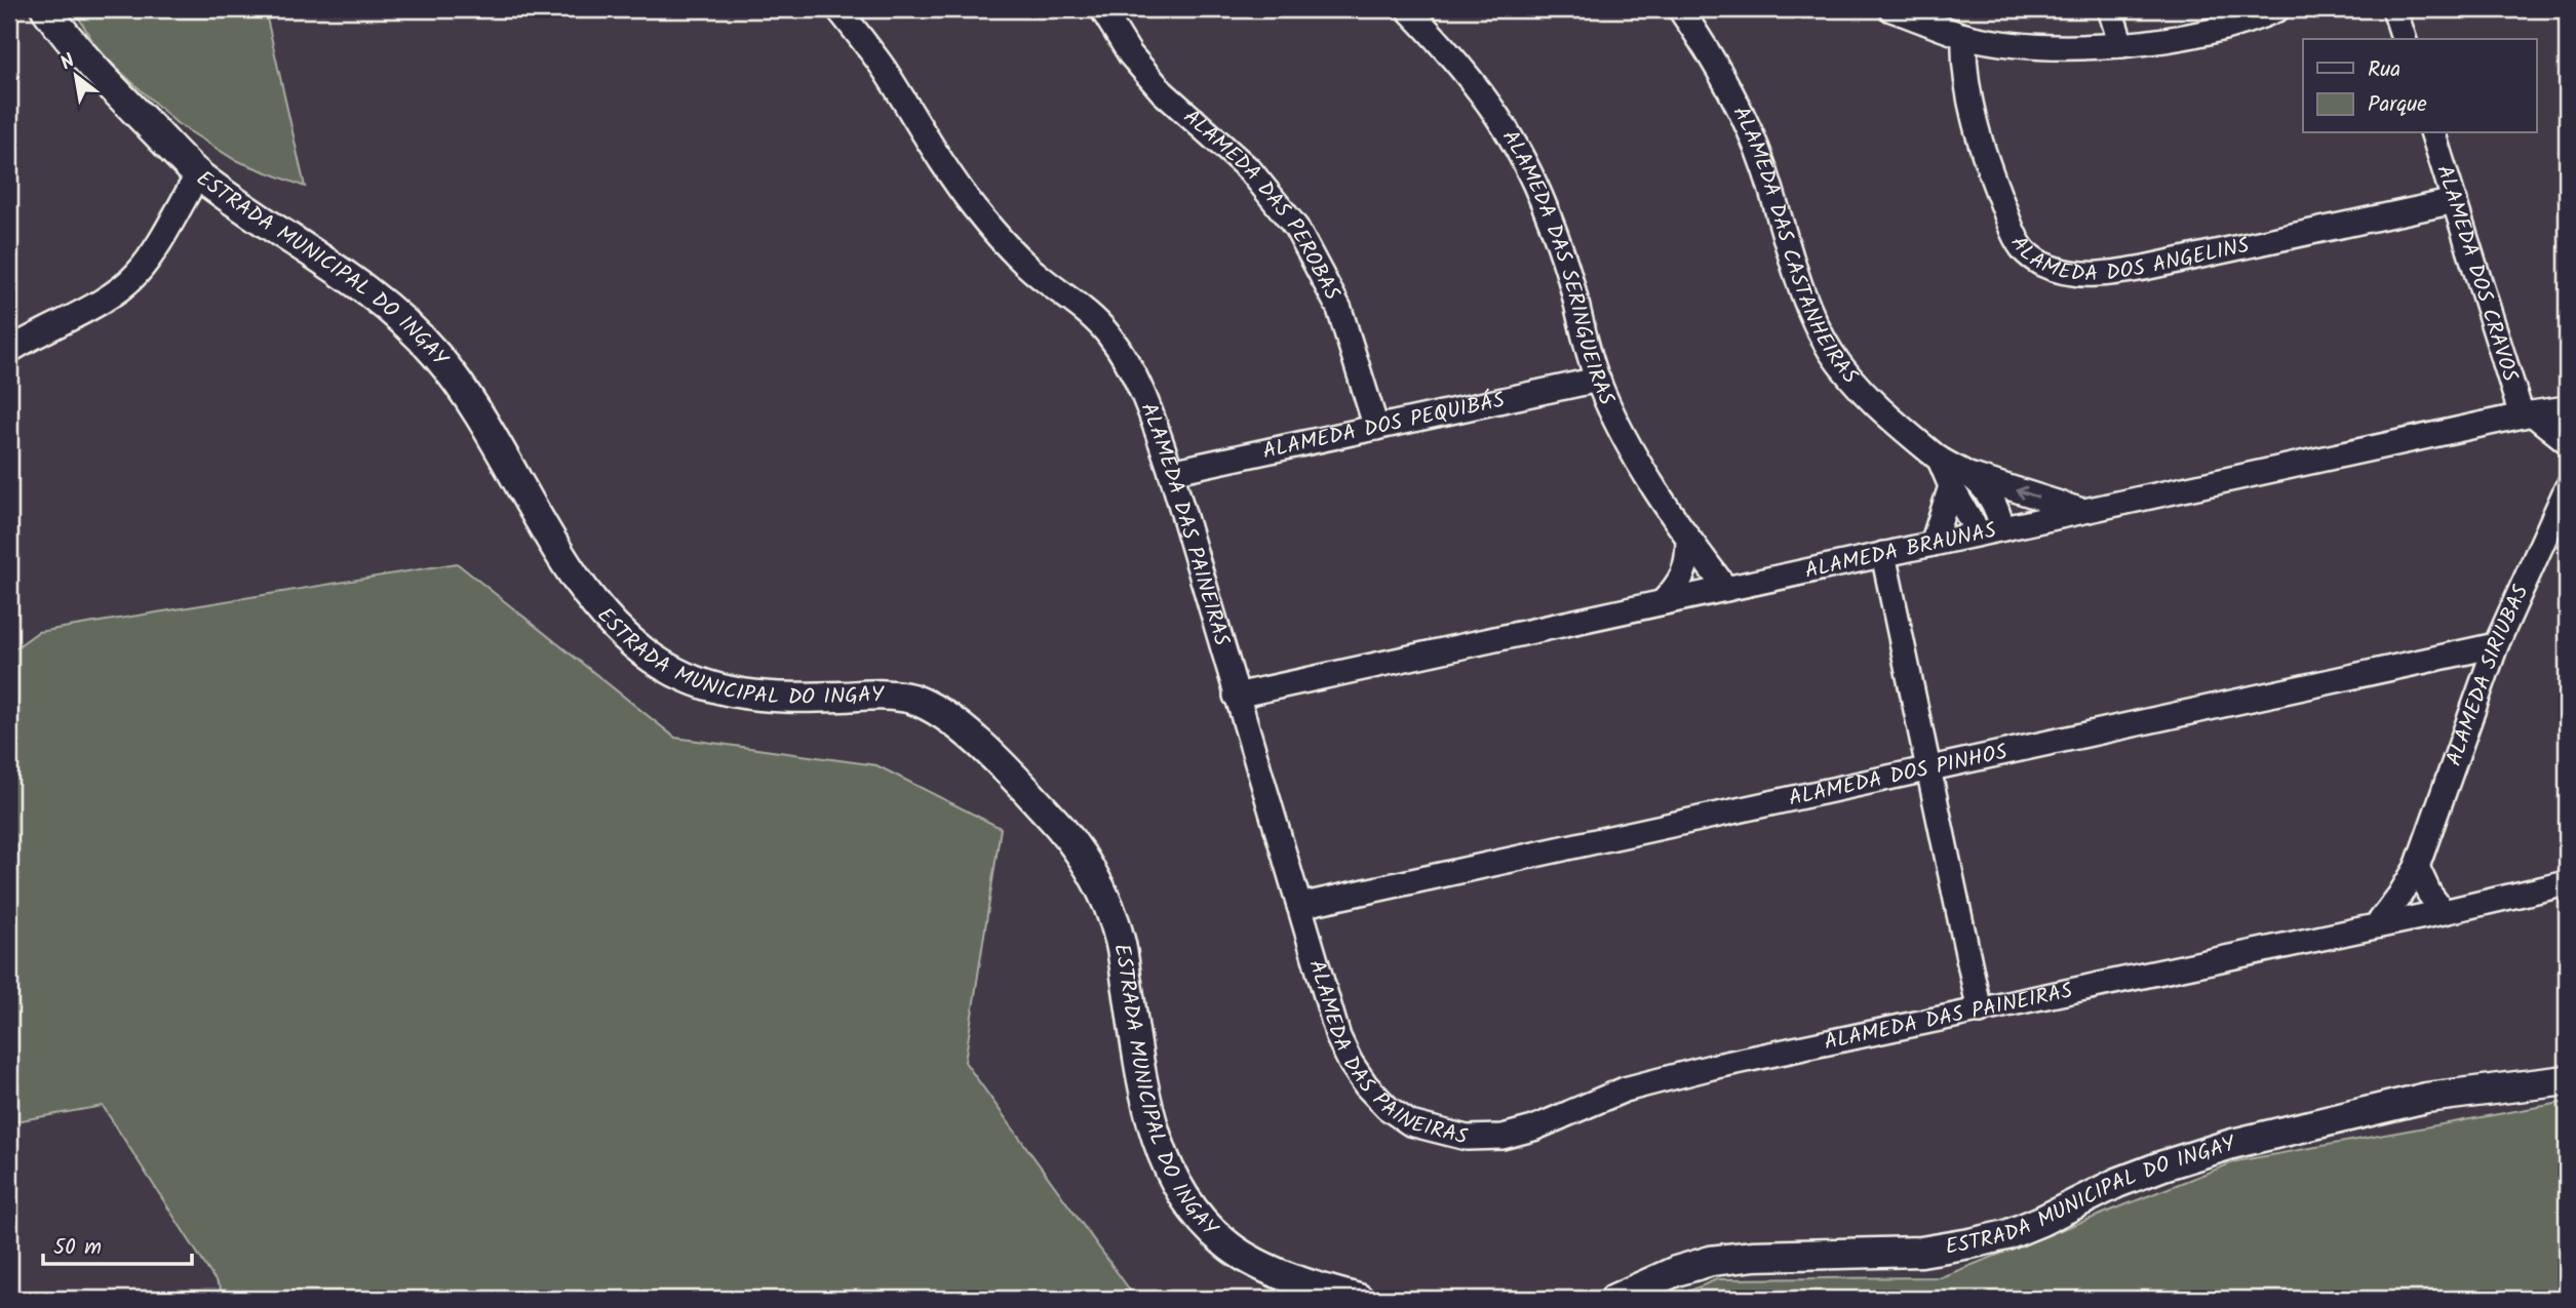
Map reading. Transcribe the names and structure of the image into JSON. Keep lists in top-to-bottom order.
{
  "streets": {
    "street": [
      "ALAMEDA DAS PEROBAS",
      "ALAMEDA DOS ANGELINS",
      "ALAMEDA DAS CASTANHEIRAS",
      "ALAMEDA DAS SERINGUEIRAS",
      "ESTRADA MUNICIPAL DO INGAY",
      "ALAMEDA DOS CRAVOS",
      "ALAMEDA DOS PEQUIBÁS",
      "ALAMEDA DAS PAINEIRAS",
      "ALAMEDA BRAUNAS",
      "ALAMEDA SIRIUBAS",
      "ALAMEDA DOS PINHOS"
    ]
  },
  "crossings": [
    ["ALAMEDA DAS PEROBAS", "ALAMEDA DOS PEQUIBÁS"],
    ["ALAMEDA DOS ANGELINS", "ALAMEDA DOS CRAVOS"],
    ["ALAMEDA DAS CASTANHEIRAS", "ALAMEDA BRAUNAS"],
    ["ALAMEDA DAS SERINGUEIRAS", "ALAMEDA DOS PEQUIBÁS"],
    ["ALAMEDA DAS SERINGUEIRAS", "ALAMEDA BRAUNAS"],
    ["ALAMEDA DOS CRAVOS", "ALAMEDA BRAUNAS"],
    ["ALAMEDA DOS PEQUIBÁS", "ALAMEDA DAS PAINEIRAS"],
    ["ALAMEDA DAS PAINEIRAS", "ALAMEDA BRAUNAS"],
    ["ALAMEDA DAS PAINEIRAS", "ALAMEDA SIRIUBAS"],
    ["ALAMEDA DAS PAINEIRAS", "ALAMEDA DOS PINHOS"],
    ["ALAMEDA SIRIUBAS", "ALAMEDA DOS PINHOS"]
  ],
  "legend": ["Rua", "Parque"],
  "scale_bar": "50 m",
  "north": "top left"
}
